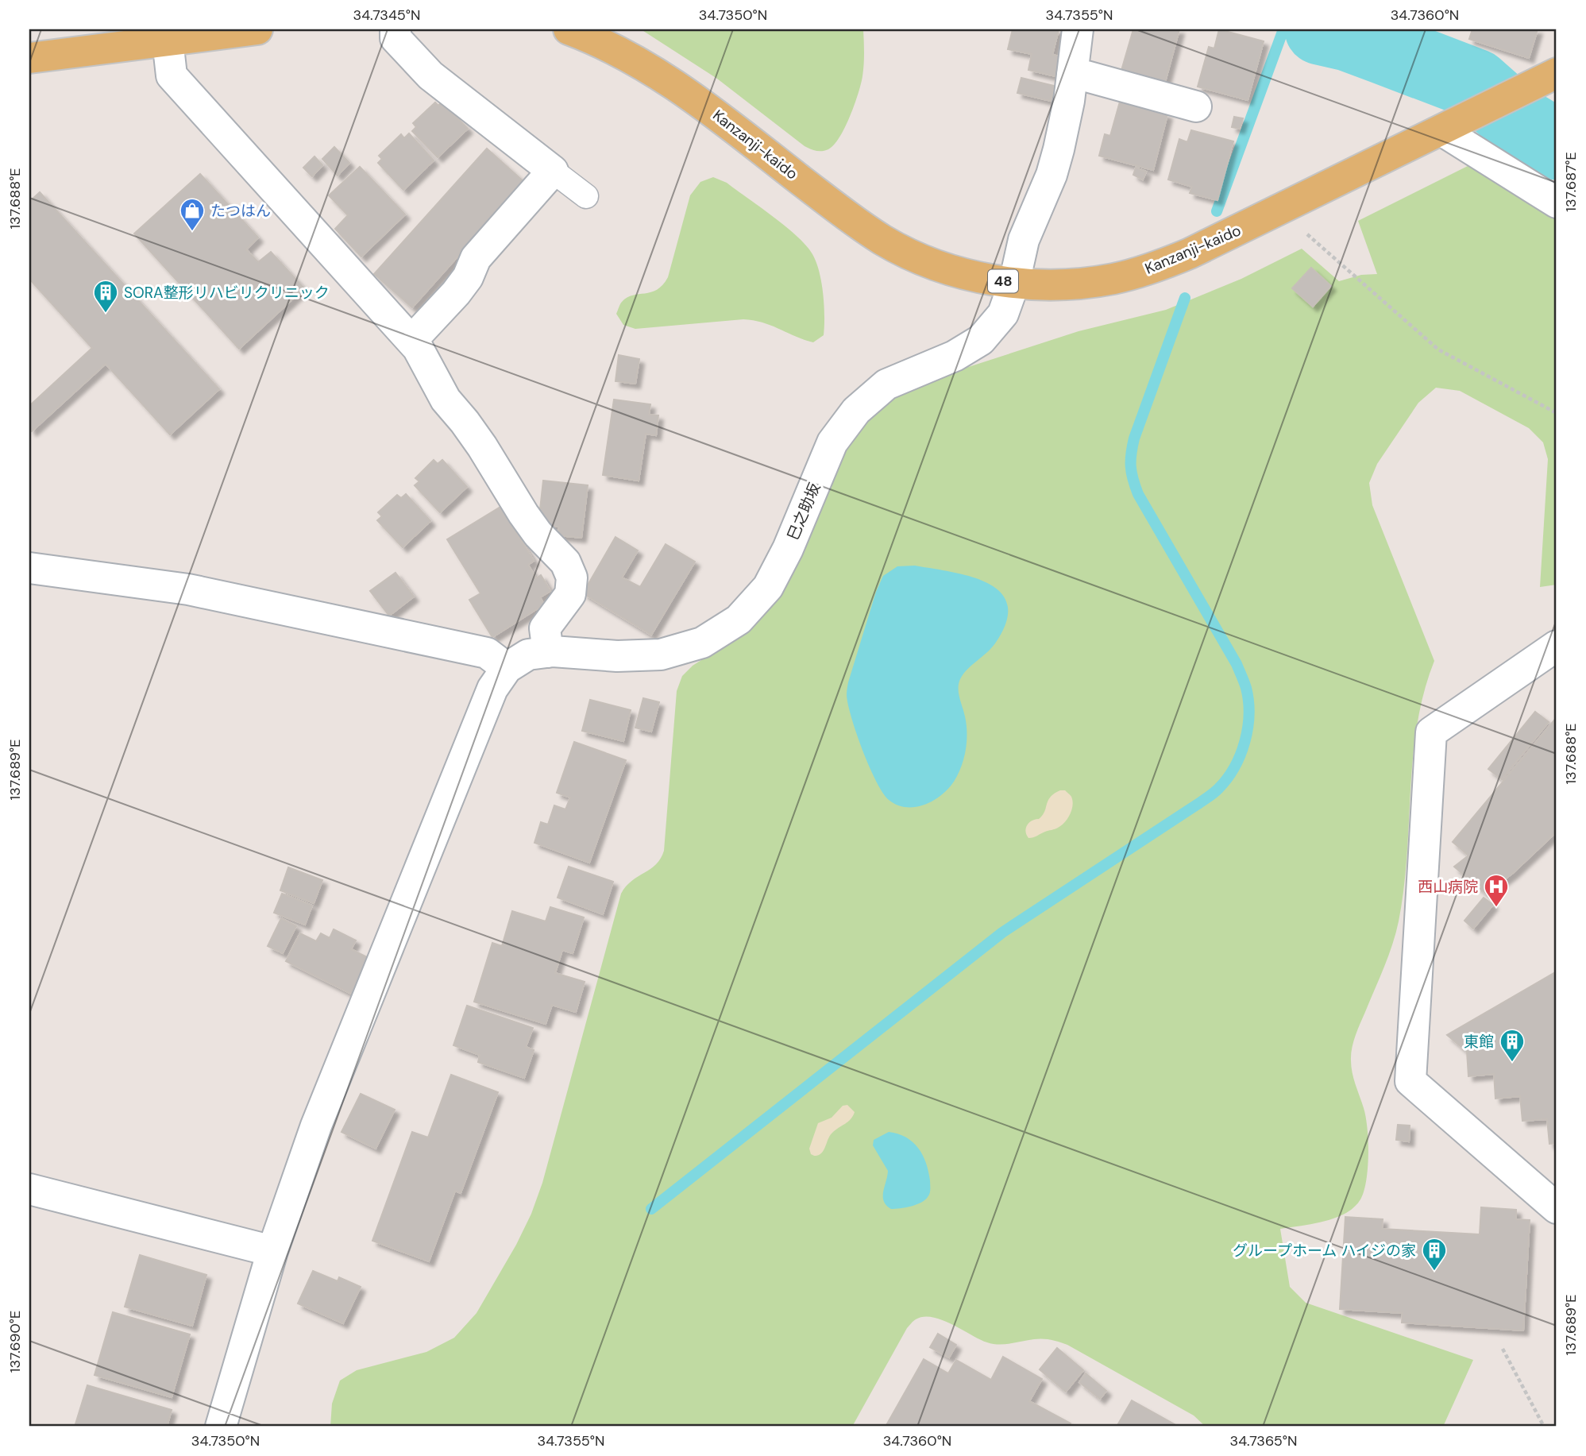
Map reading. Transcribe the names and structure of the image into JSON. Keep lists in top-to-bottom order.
{
  "streets": {
    "main road": ["Kanzanji-kaido", "48"],
    "street": ["巳之助坂"]
  },
  "crossings": [
    ["Kanzanji-kaido", "巳之助坂"]
  ],
  "places": {
    "shop": ["たつはん"],
    "building": ["SORA整形リハビリクリニック", "東館", "グループホーム ハイジの家"],
    "hospital": ["西山病院"]
  },
  "coordinates": [
    "34.7345°N",
    "34.7350°N",
    "34.7355°N",
    "34.7360°N",
    "137.687°E",
    "137.688°E",
    "137.689°E",
    "137.690°E",
    "34.7365°N"
  ]
}
